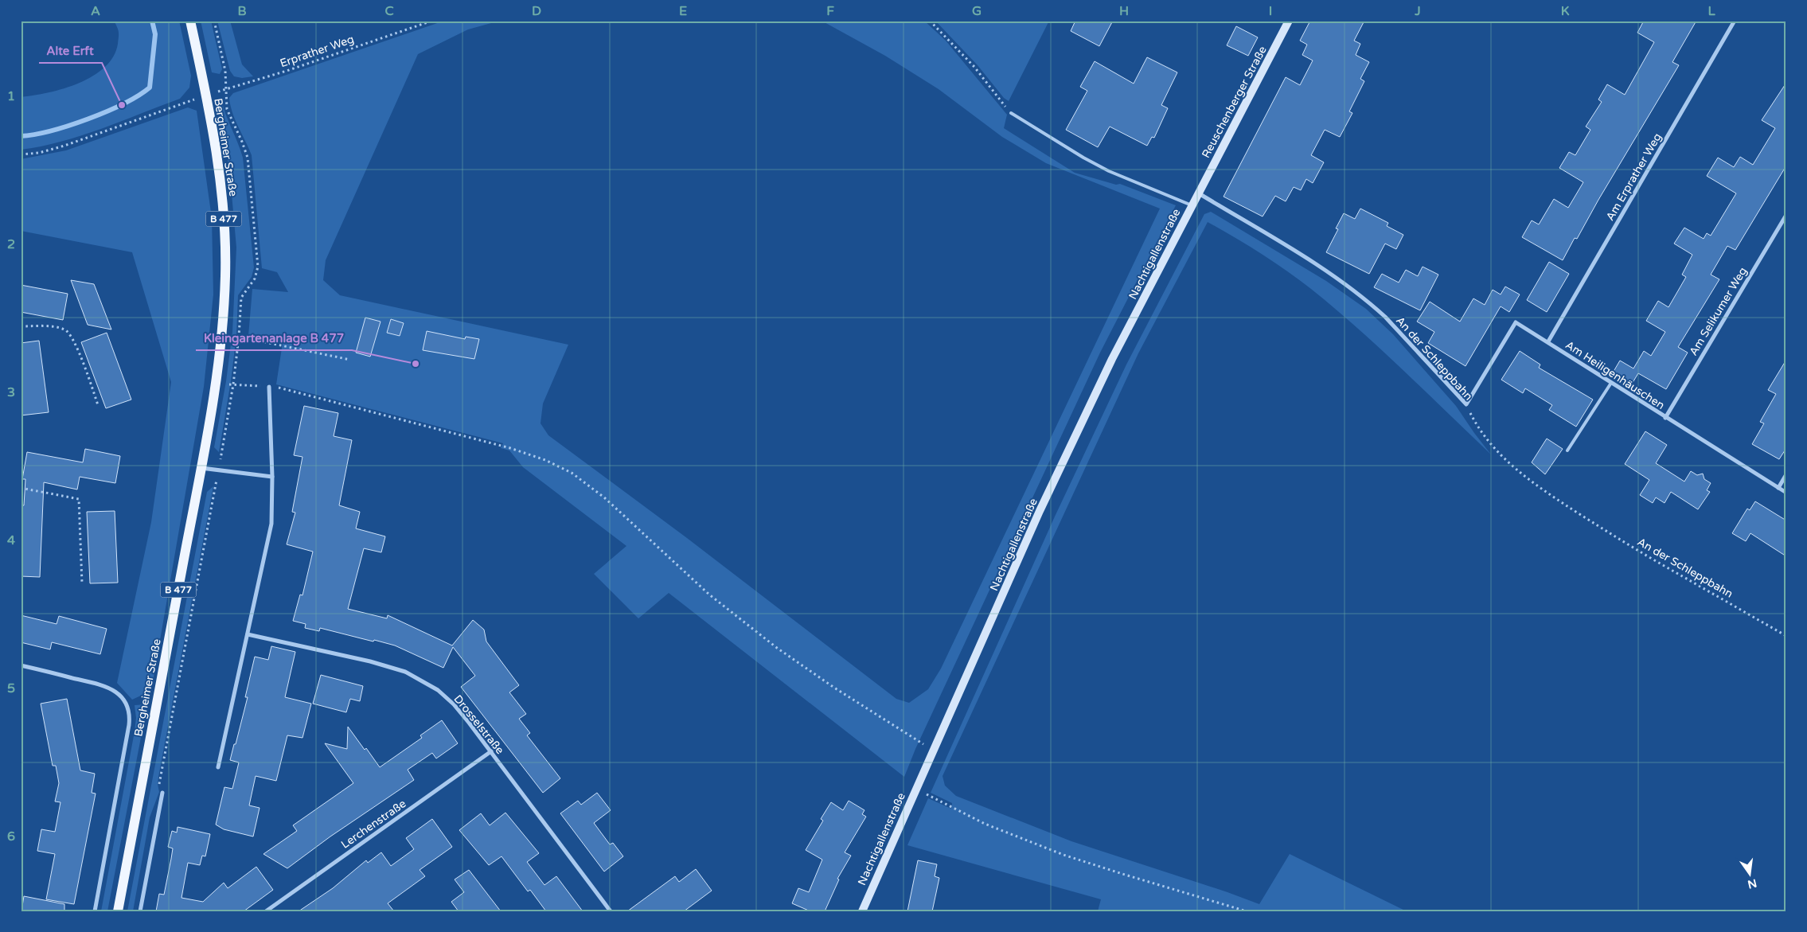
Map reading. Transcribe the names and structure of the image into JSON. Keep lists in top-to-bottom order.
{
  "streets": {
    "main road": [
      "Reuschenberger Straße",
      "Bergheimer Straße",
      "B 477",
      "Nachtigallenstraße"
    ],
    "street": [
      "Am Erprather Weg",
      "Am Selikumer Weg",
      "An der Schleppbahn",
      "Am Heiligenhäuschen",
      "Drosselstraße",
      "Lerchenstraße"
    ],
    "path": ["Erprather Weg"]
  },
  "crossings": [
    ["Erprather Weg", "Bergheimer Straße"],
    ["Reuschenberger Straße", "Nachtigallenstraße"],
    ["Reuschenberger Straße", "An der Schleppbahn"],
    ["Am Erprather Weg", "Am Heiligenhäuschen"],
    ["Nachtigallenstraße", "An der Schleppbahn"],
    ["Am Selikumer Weg", "Am Heiligenhäuschen"],
    ["An der Schleppbahn", "Am Heiligenhäuschen"],
    ["Drosselstraße", "Lerchenstraße"]
  ],
  "places": ["Alte Erft", "Kleingartenanlage B 477"],
  "north": "bottom",
  "grid": {
    "columns": [
      "A",
      "B",
      "C",
      "D",
      "E",
      "F",
      "G",
      "H",
      "I",
      "J",
      "K",
      "L"
    ],
    "rows": [
      "1",
      "2",
      "3",
      "4",
      "5",
      "6"
    ]
  }
}
